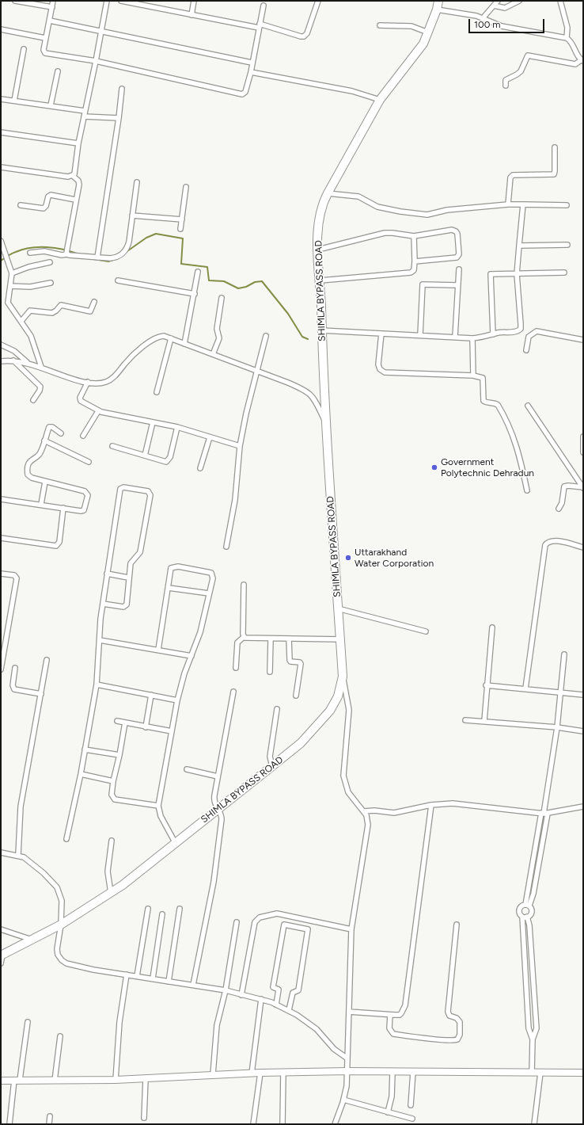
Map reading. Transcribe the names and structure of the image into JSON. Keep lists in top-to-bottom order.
{
  "streets": {
    "highway": ["SHIMLA BYPASS ROAD"]
  },
  "places": ["Government Polytechnic Dehradun", "Uttarakhand Water Corporation"],
  "scale_bar": "100 m"
}
